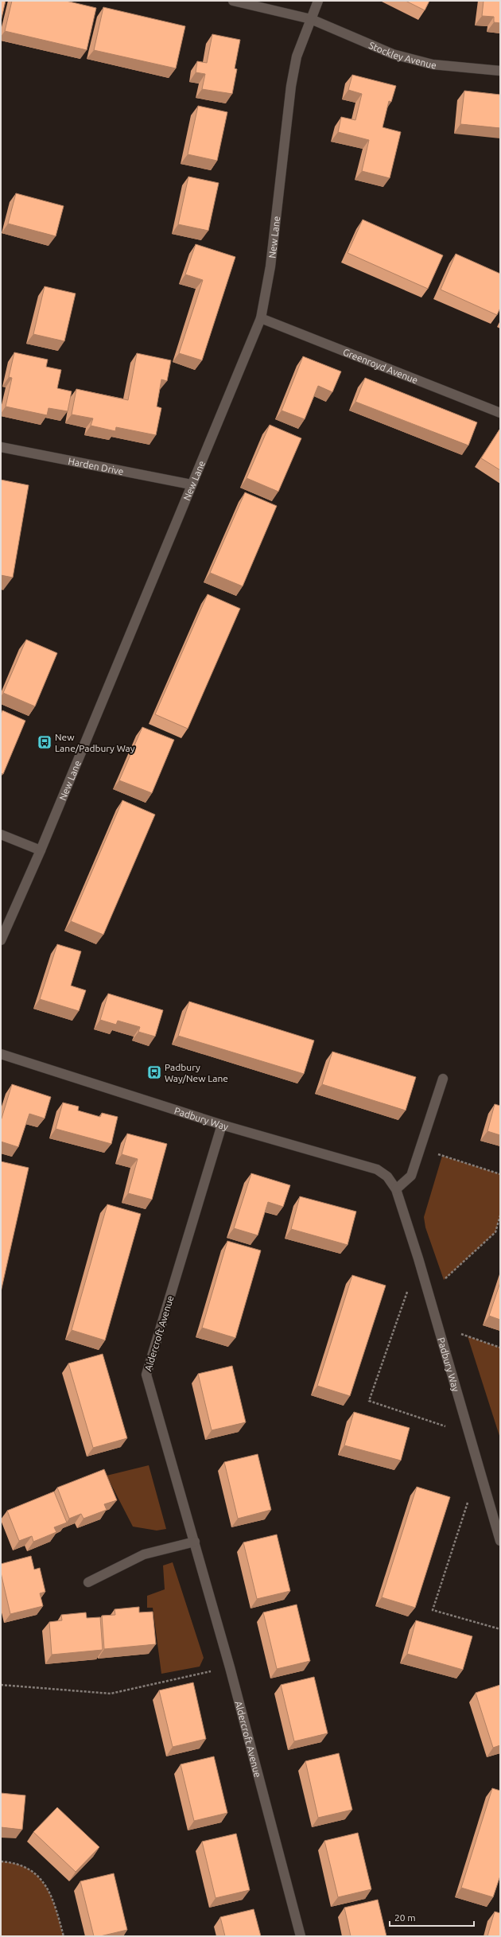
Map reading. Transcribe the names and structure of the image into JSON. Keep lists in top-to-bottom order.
{
  "streets": {
    "street": [
      "Stockley Avenue",
      "New Lane",
      "Greenroyd Avenue",
      "Harden Drive",
      "Padbury Way",
      "Aldercroft Avenue"
    ]
  },
  "crossings": [
    ["Stockley Avenue", "New Lane"],
    ["New Lane", "Greenroyd Avenue"],
    ["New Lane", "Harden Drive"],
    ["Padbury Way", "Aldercroft Avenue"]
  ],
  "places": {
    "bus stop": ["New Lane/Padbury Way", "Padbury Way/New Lane"]
  },
  "scale_bar": "20 m"
}
